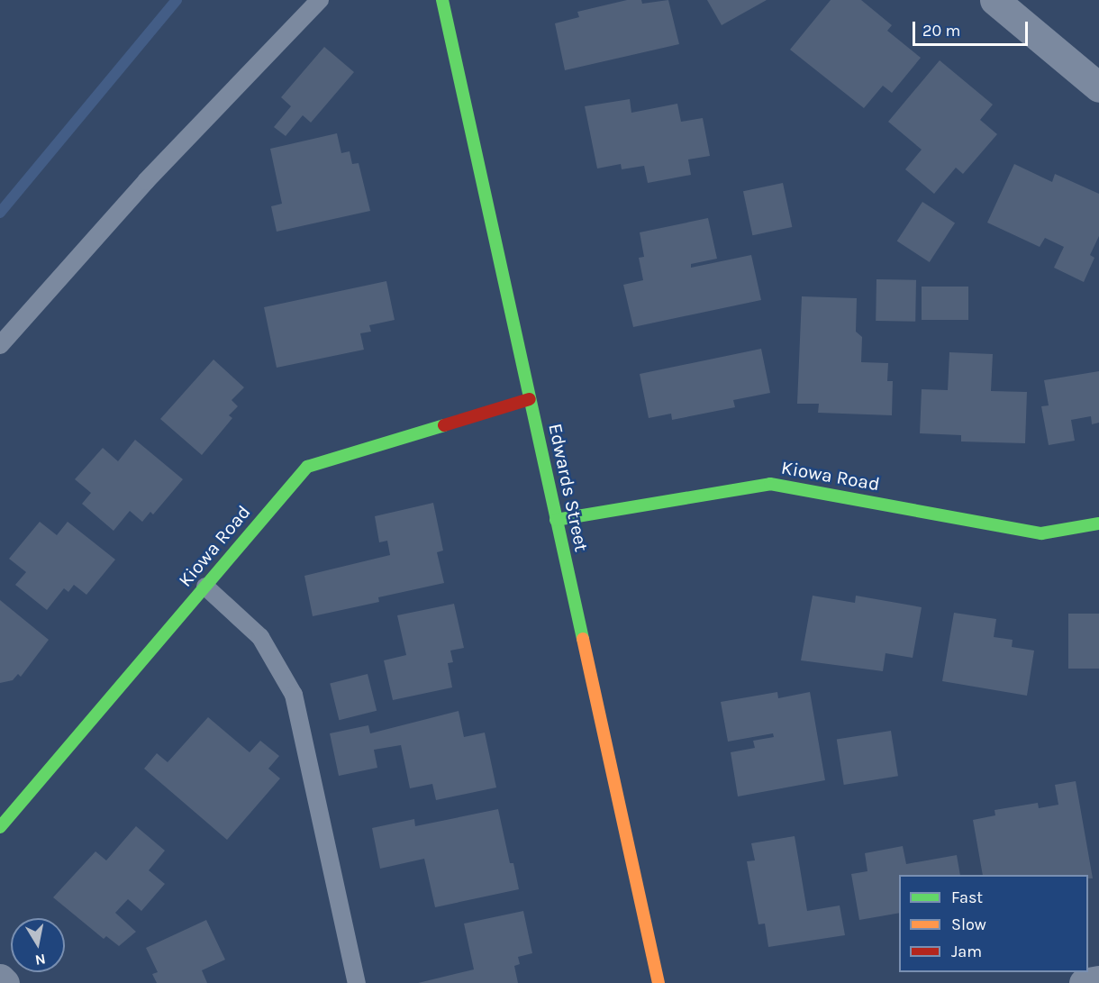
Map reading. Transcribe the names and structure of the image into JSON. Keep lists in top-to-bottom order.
{
  "streets": {
    "street": ["Kiowa Road", "Edwards Street"]
  },
  "crossings": [
    ["Kiowa Road", "Edwards Street"]
  ],
  "legend": ["Fast", "Slow", "Jam"],
  "scale_bar": "20 m",
  "north": "bottom"
}
